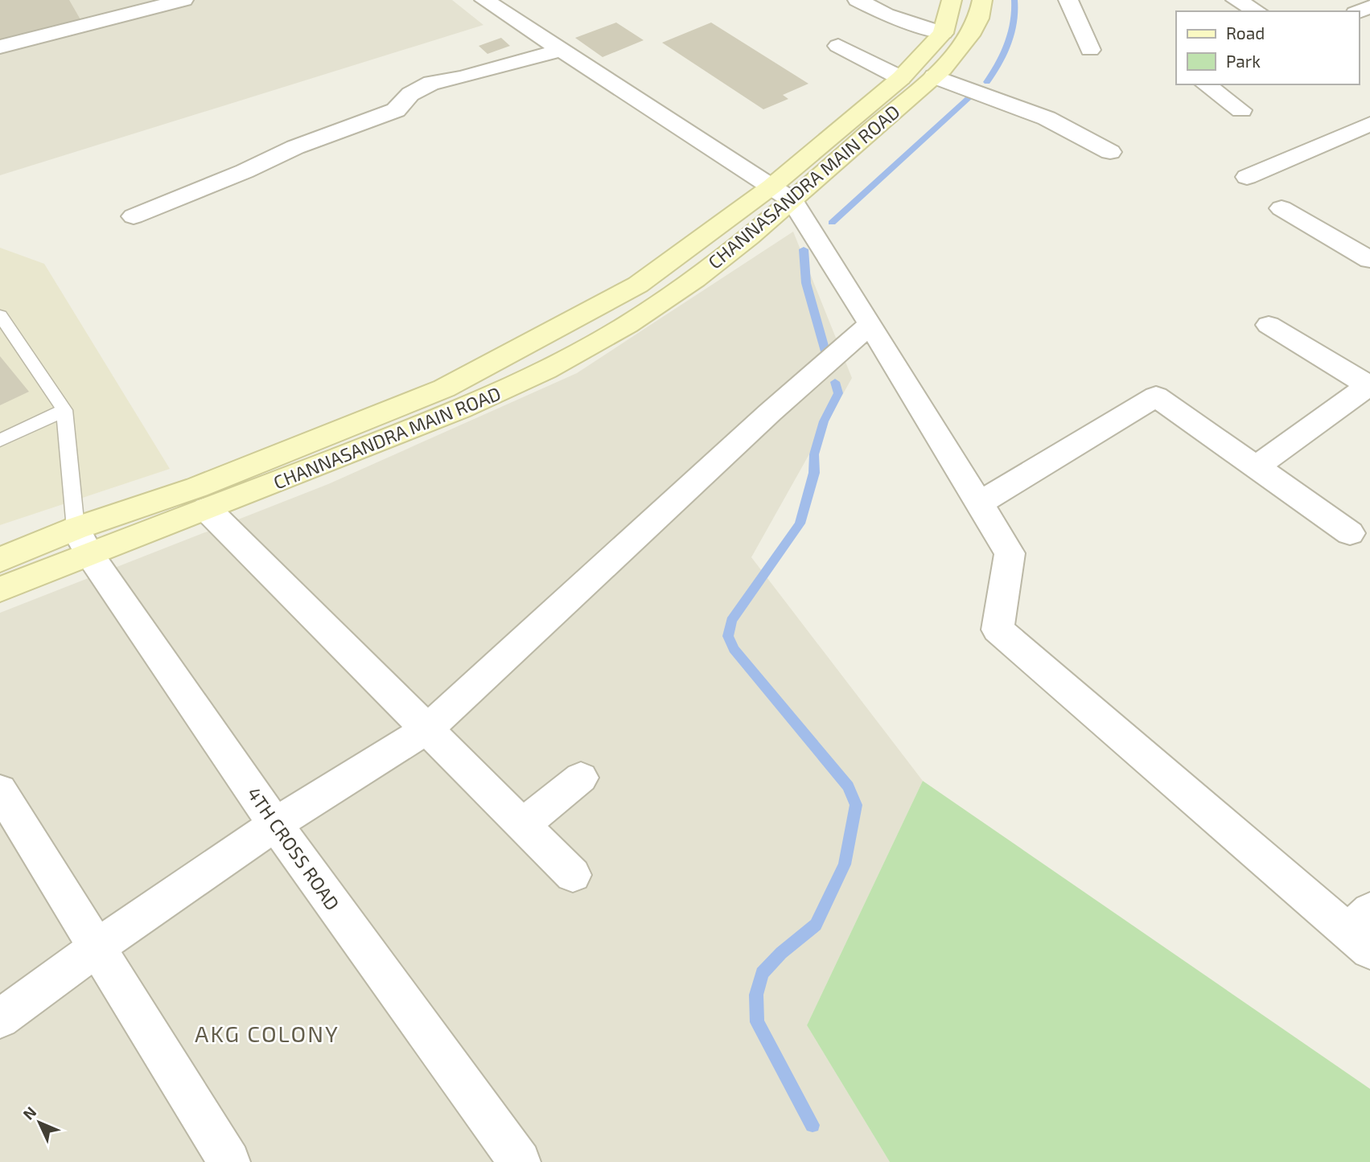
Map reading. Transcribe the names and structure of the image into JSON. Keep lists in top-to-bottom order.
{
  "streets": {
    "main road": ["CHANNASANDRA MAIN ROAD"],
    "street": ["4TH CROSS ROAD"]
  },
  "crossings": [
    ["CHANNASANDRA MAIN ROAD", "4TH CROSS ROAD"]
  ],
  "districts": ["AKG COLONY"],
  "legend": ["Road", "Park"],
  "north": "top left"
}
